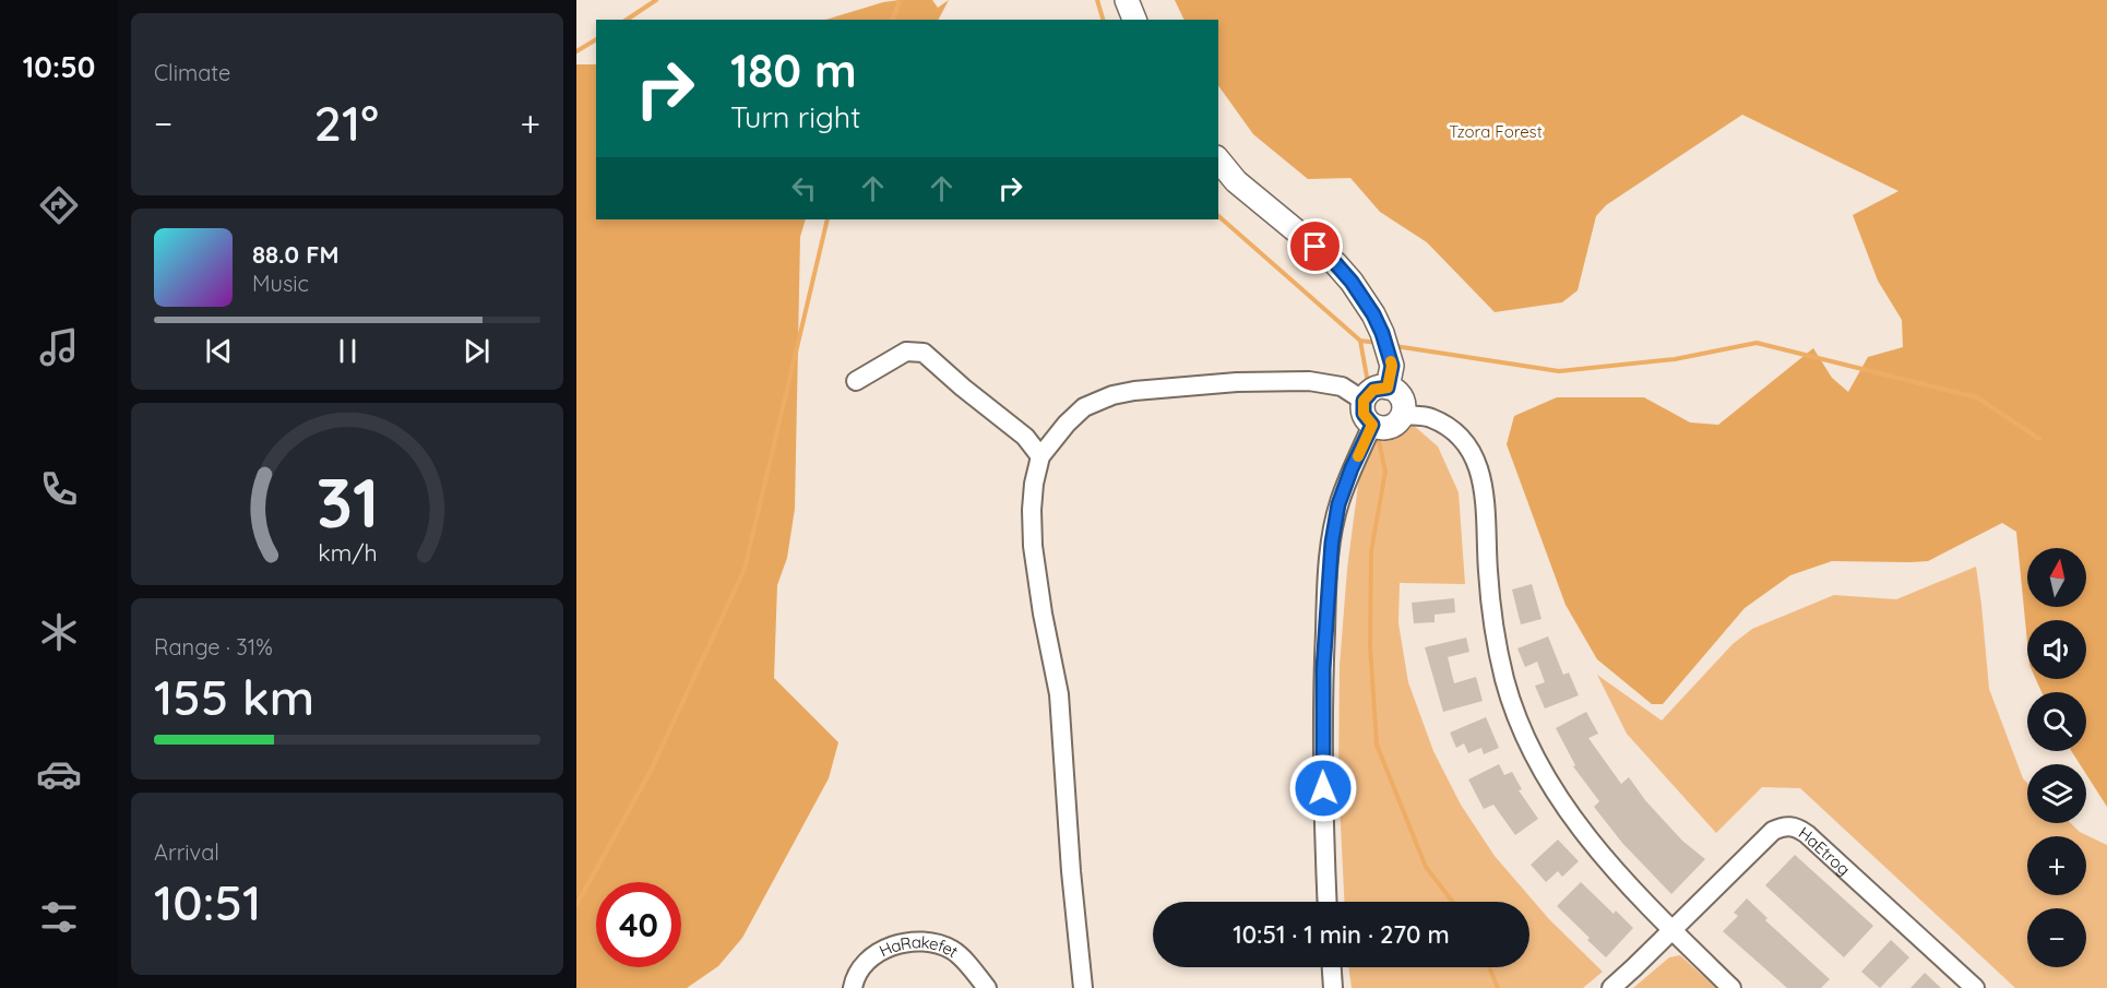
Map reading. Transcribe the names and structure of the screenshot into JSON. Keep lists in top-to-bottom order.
{
  "streets": {
    "street": ["HaEtrog", "HaRakefet"]
  },
  "parks": ["Tzora Forest"],
  "north": "top",
  "page": {
    "tabs": "10:50",
    "tile": [
      "Climate",
      ["Range · 31%", "155 km"],
      ["Arrival", "10:51"]
    ],
    "turn": ["180 m", "Turn right"],
    "heat": ["−", "21°", "+"],
    "song": ["88.0 FM", "Music"],
    "map_buttons": ["+", "−"],
    "limit": "40",
    "trip": "10:51 · 1 min · 270 m",
    "gauge": ["31", "km/h"]
  }
}
